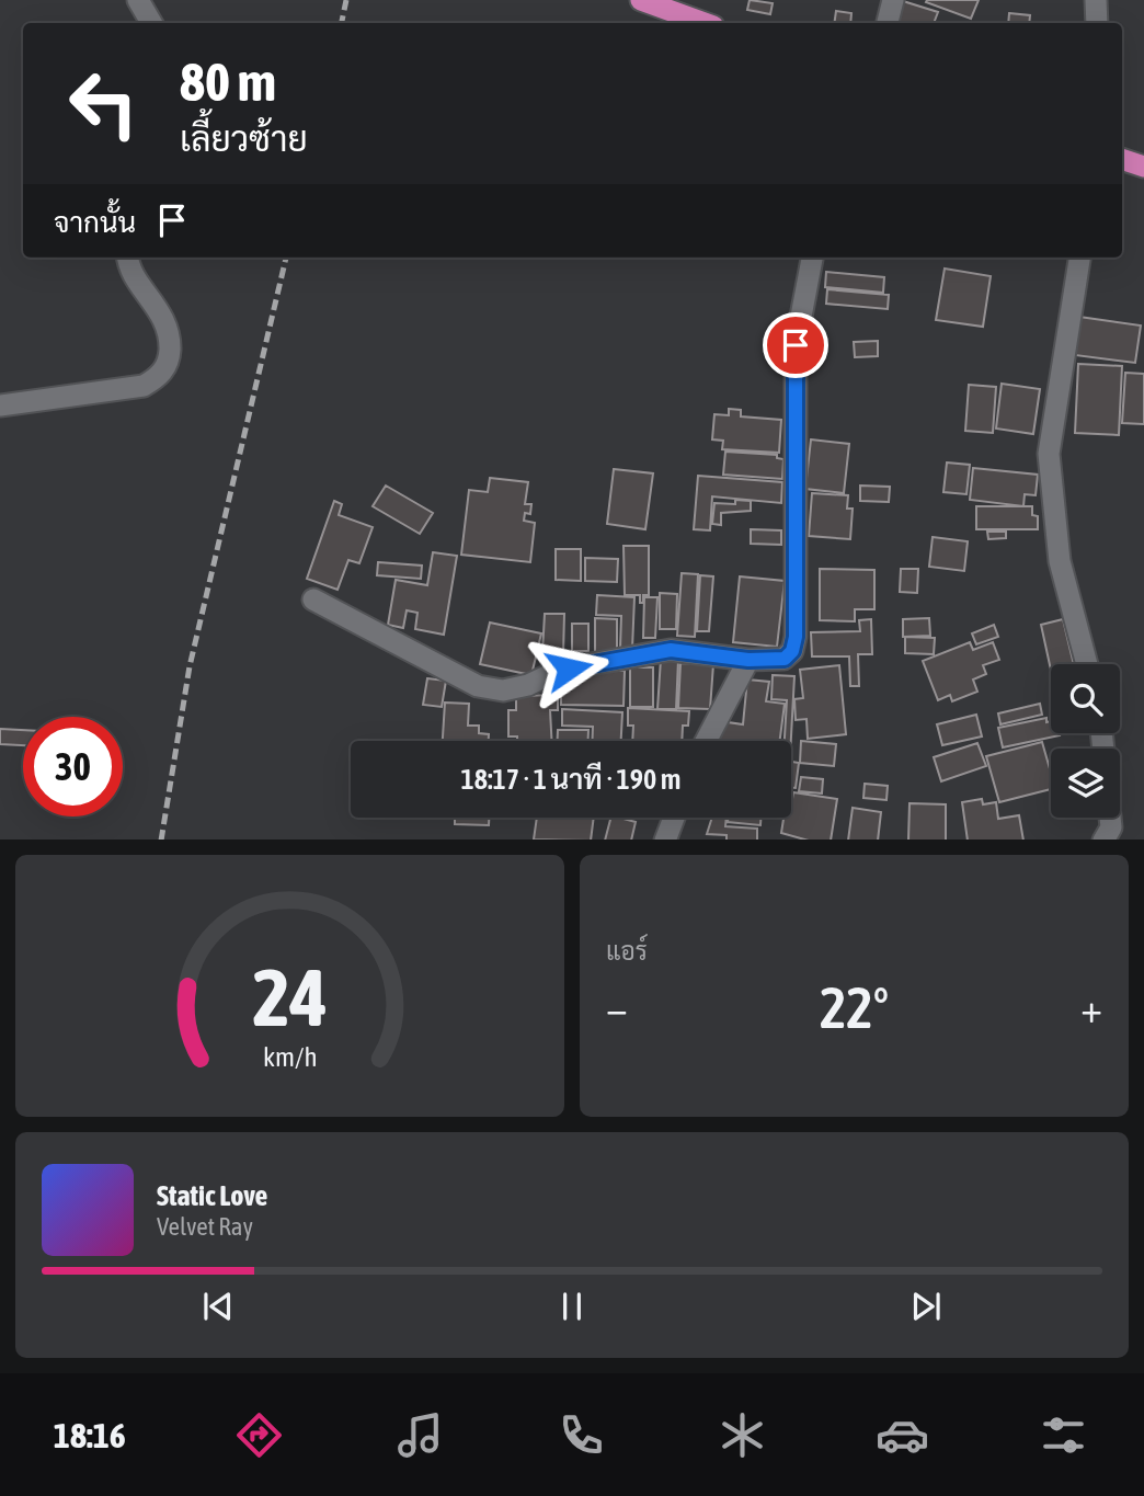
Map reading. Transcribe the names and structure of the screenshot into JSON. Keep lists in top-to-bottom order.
{
  "page": {
    "turn": ["80 m", "เลี้ยวซ้าย"],
    "then": "จากนั้น",
    "limit": "30",
    "trip": "18:17 · 1 นาที · 190 m",
    "tile": "แอร์",
    "heat": ["−", "22°", "+"],
    "song": ["Static Love", "Velvet Ray"],
    "tabs": "18:16",
    "gauge": ["24", "km/h"]
  }
}
